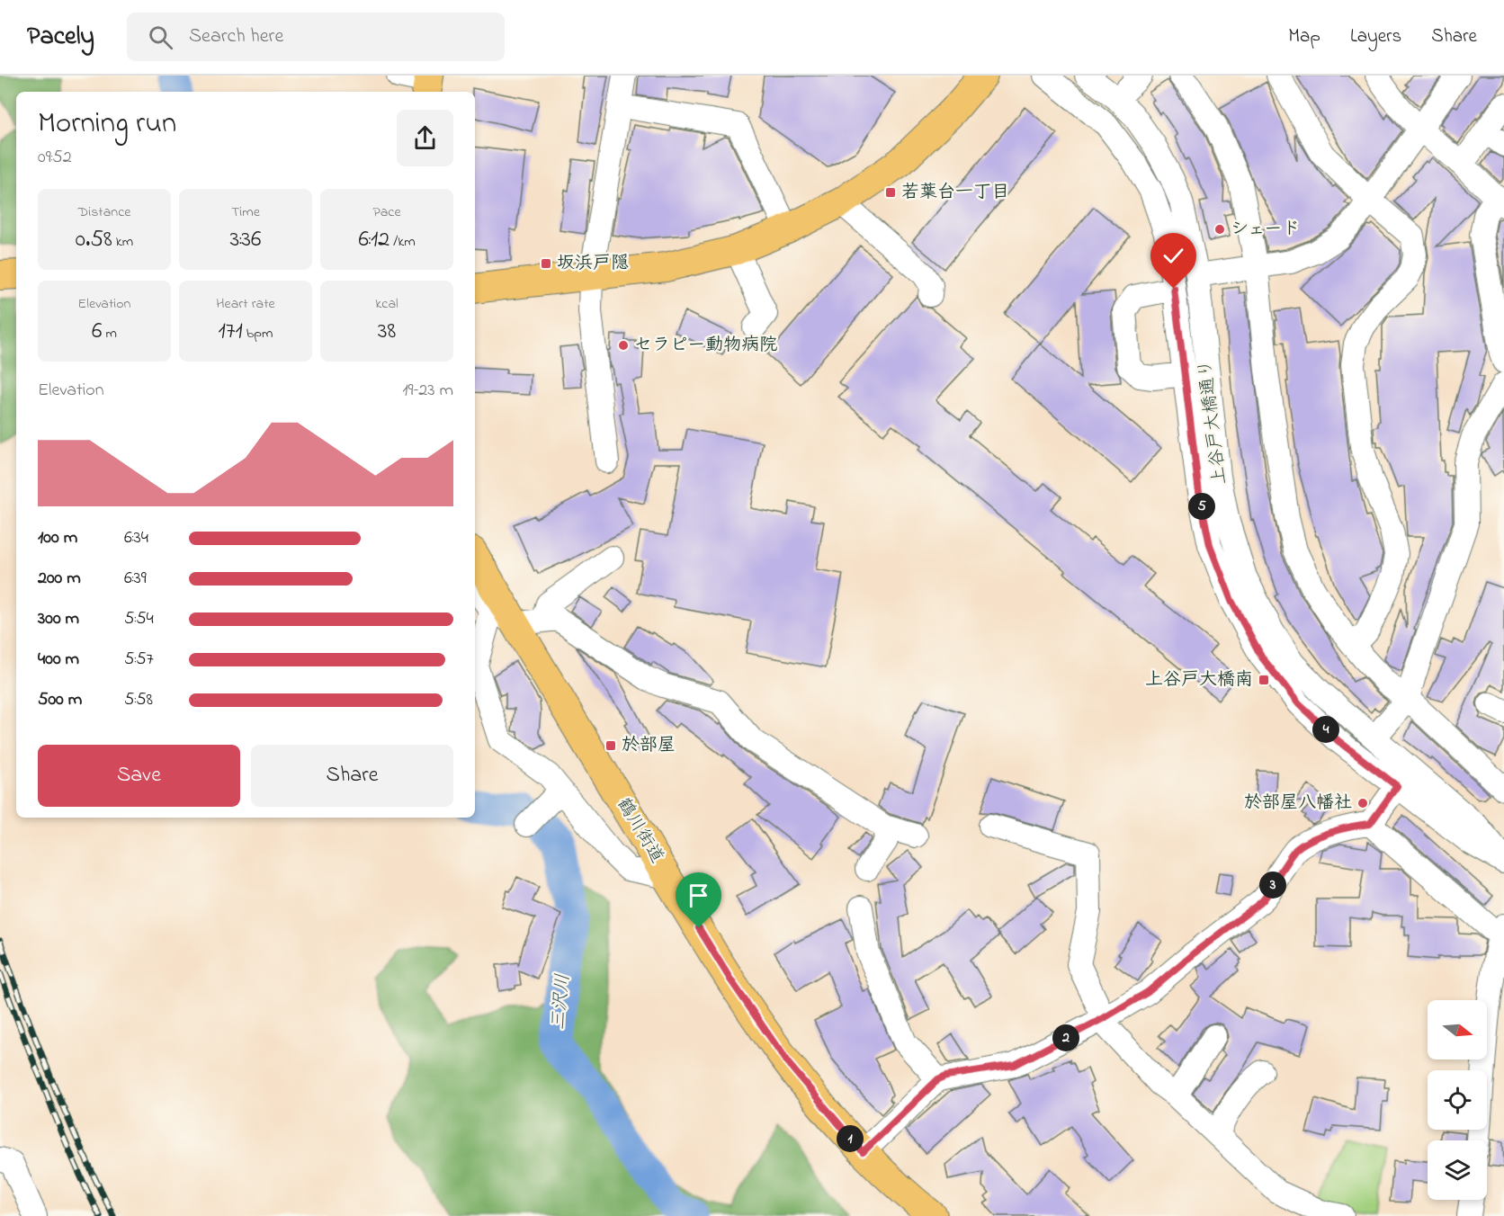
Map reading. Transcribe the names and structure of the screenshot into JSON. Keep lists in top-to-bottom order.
{
  "streets": {
    "main road": ["鶴川街道"],
    "street": ["上谷戸大橋通り"]
  },
  "water": ["三沢川"],
  "places": {
    "transit": [
      "若葉台一丁目",
      "坂浜戸隠",
      "上谷戸大橋南",
      "於部屋"
    ],
    "other": ["シェード", "セラピー動物病院", "於部屋八幡社"]
  },
  "north": "right",
  "page": {
    "header": "Pacely",
    "search": "Search here",
    "nav": ["Map", "Layers", "Share"],
    "heading": ["Morning run", "09:52"],
    "stats": [
      ["Distance", "0.58 km"],
      ["Time", "3:36"],
      ["Pace", "6:12 /km"],
      ["Elevation", "6 m"],
      ["Heart rate", "171 bpm"],
      ["kcal", "38"]
    ],
    "chart": ["Elevation", "19–23 m"],
    "pins": [
      "5",
      "4",
      "3",
      "2",
      "1"
    ],
    "list": [
      {
        "name": "100 m",
        "note": "6:34"
      },
      {
        "name": "200 m",
        "note": "6:39"
      },
      {
        "name": "300 m",
        "note": "5:54"
      },
      {
        "name": "400 m",
        "note": "5:57"
      },
      {
        "name": "500 m",
        "note": "5:58"
      }
    ],
    "buttons": ["Save", "Share"]
  }
}
